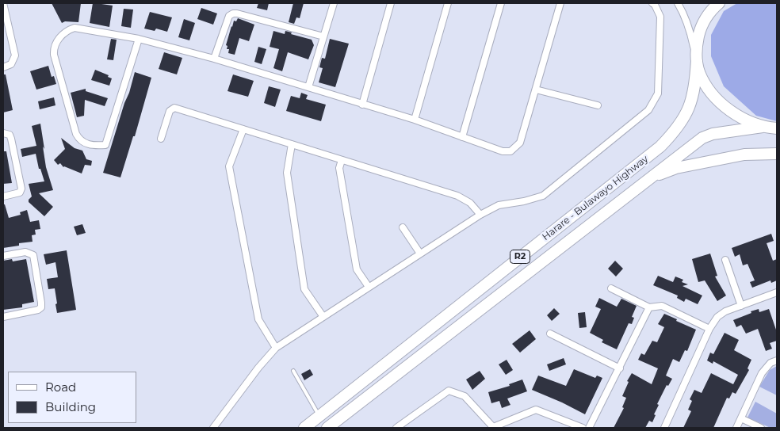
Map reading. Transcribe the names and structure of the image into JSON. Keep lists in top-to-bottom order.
{
  "streets": {
    "highway": ["Harare - Bulawayo Highway", "R2"]
  },
  "legend": ["Road", "Building"]
}
